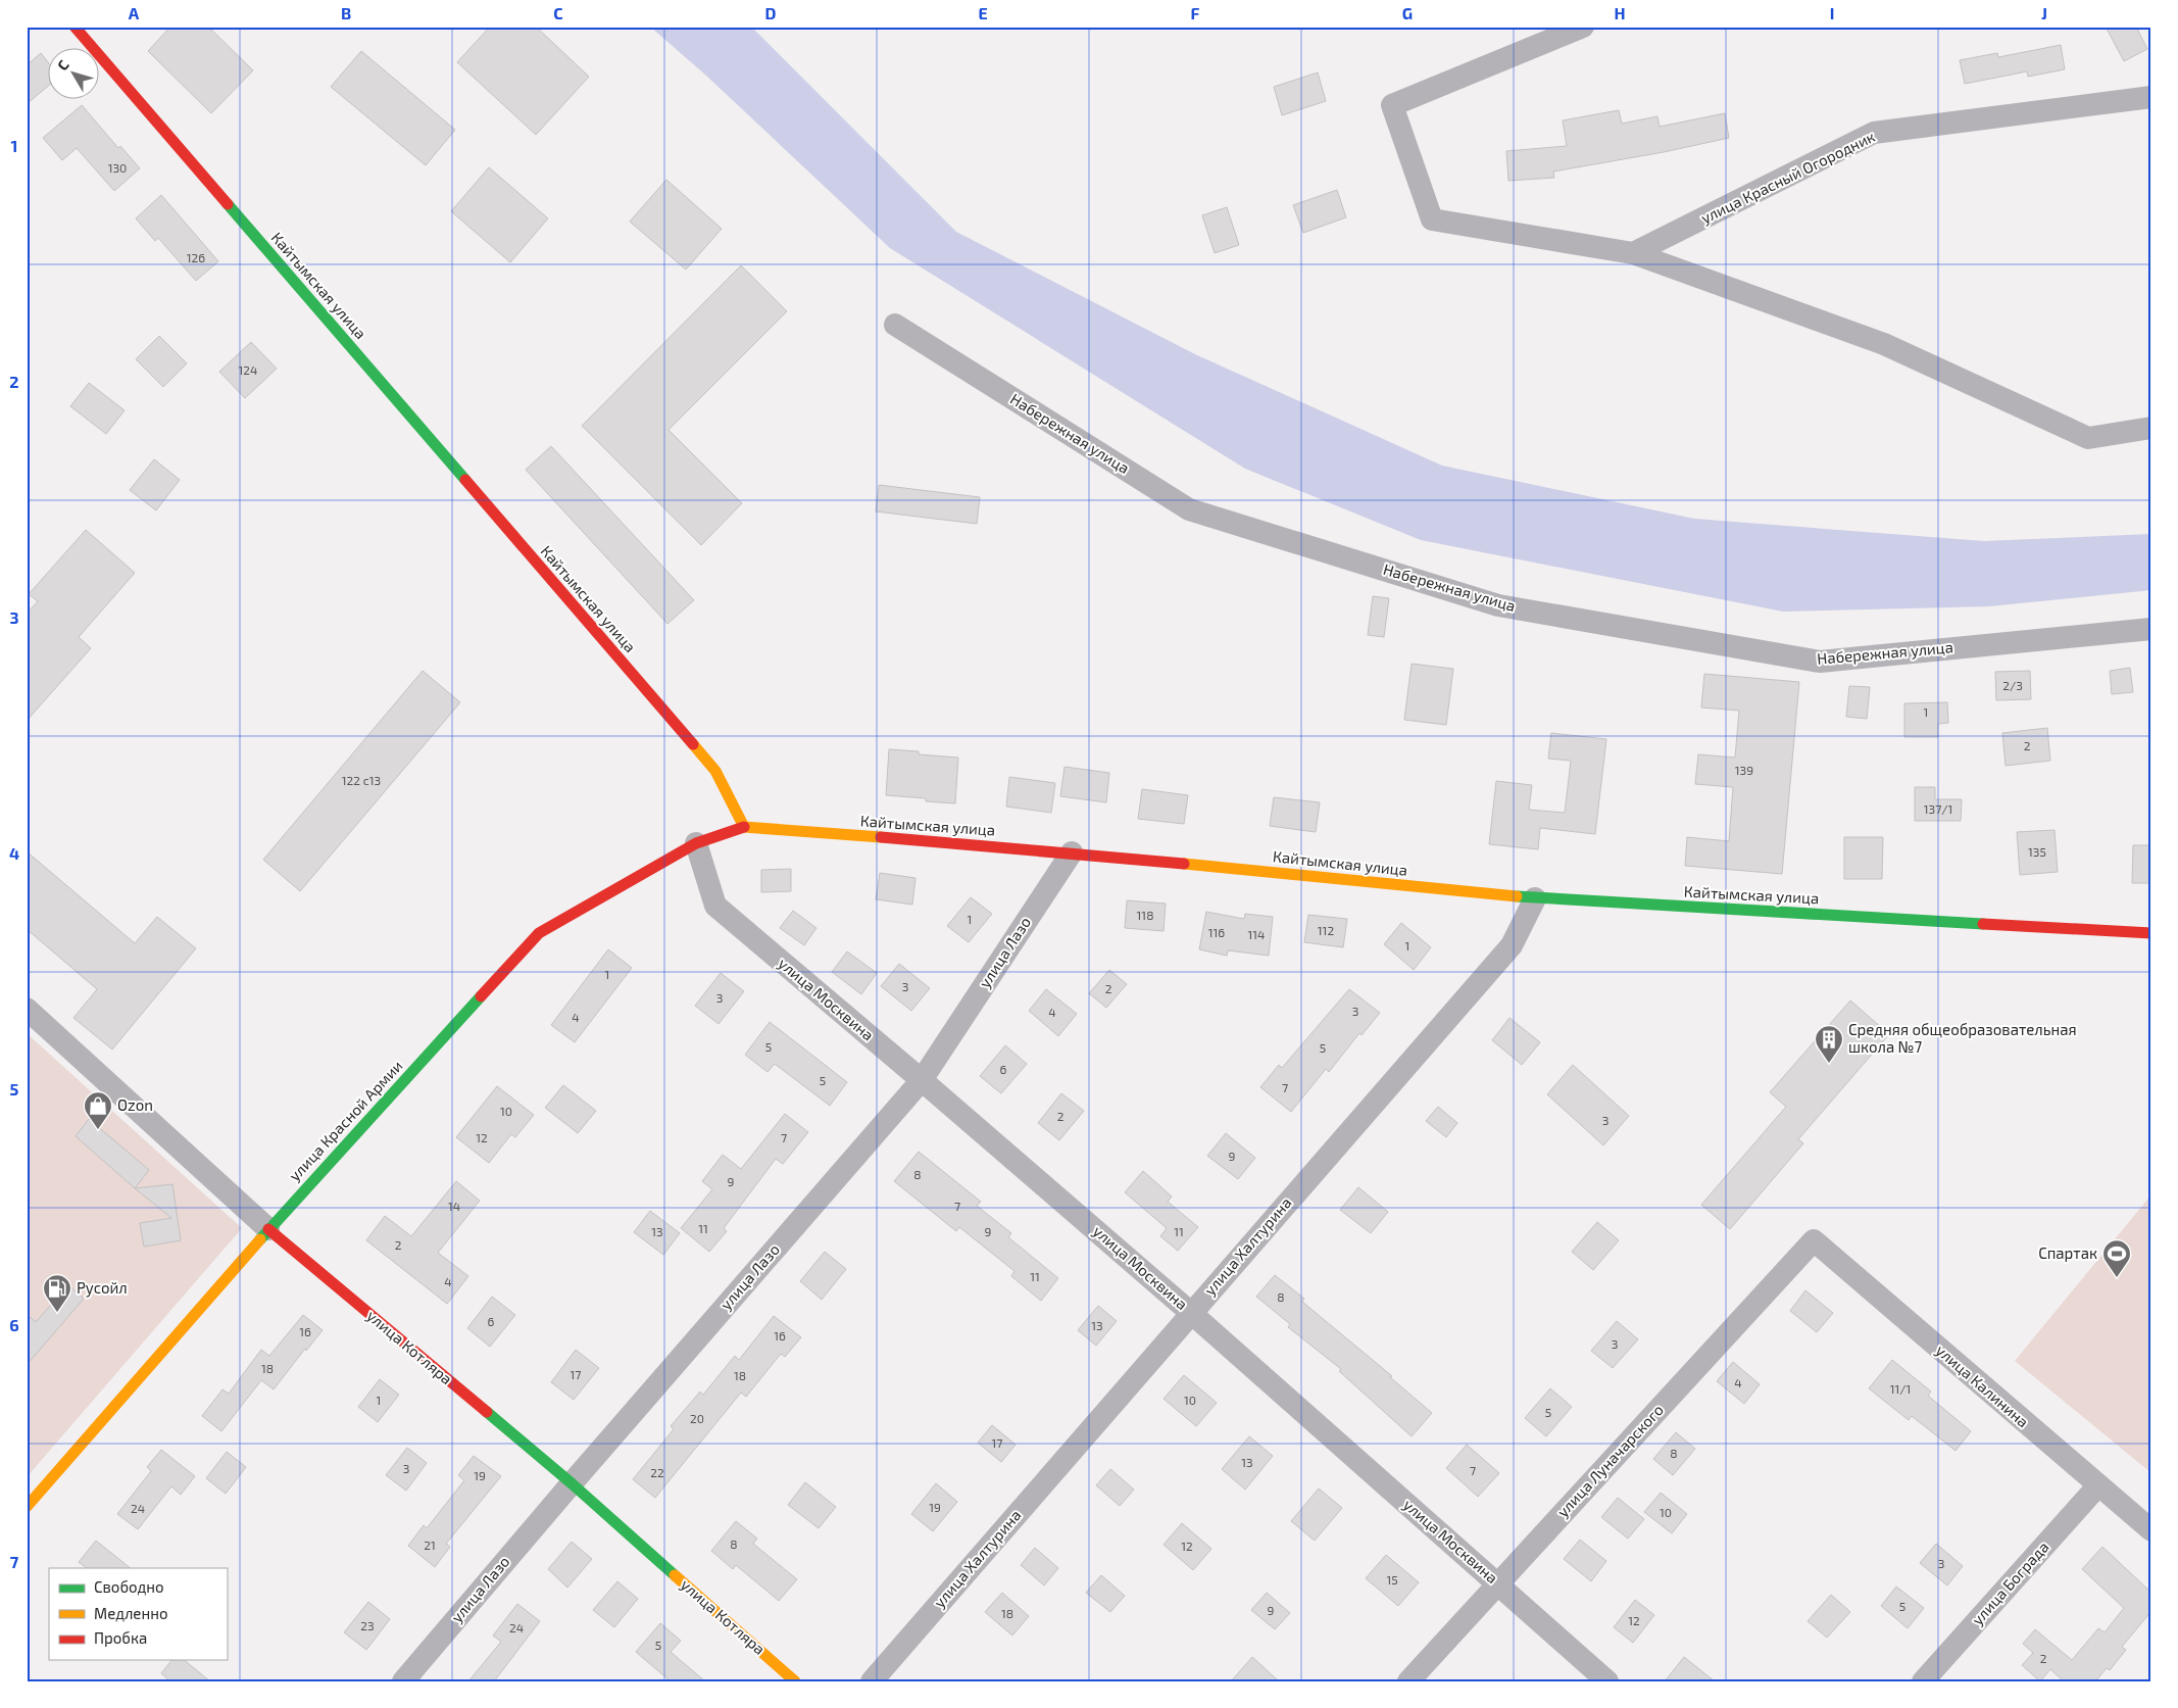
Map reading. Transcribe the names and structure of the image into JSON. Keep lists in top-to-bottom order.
{
  "streets": {
    "street": [
      "улица Красный Огородник",
      "Кайтымская улица",
      "Набережная улица",
      "улица Лазо",
      "улица Москвина",
      "улица Красной Армии",
      "улица Халтурина",
      "улица Котляра",
      "улица Калинина",
      "улица Луначарского",
      "улица Бограда"
    ]
  },
  "crossings": [
    ["Кайтымская улица", "улица Лазо"],
    ["Кайтымская улица", "улица Красной Армии"],
    ["Кайтымская улица", "улица Халтурина"],
    ["улица Лазо", "улица Москвина"],
    ["улица Лазо", "улица Котляра"],
    ["улица Москвина", "улица Красной Армии"],
    ["улица Москвина", "улица Халтурина"],
    ["улица Москвина", "улица Луначарского"],
    ["улица Красной Армии", "улица Котляра"],
    ["улица Калинина", "улица Луначарского"],
    ["улица Калинина", "улица Бограда"]
  ],
  "places": {
    "building": ["Средняя общеобразовательная школа №7"],
    "shop": ["Ozon"],
    "sports": ["Спартак"],
    "fuel station": ["Русойл"]
  },
  "house_numbers": [
    "130",
    "126",
    "124",
    "2/3",
    "1",
    "2",
    "139",
    "122 с13",
    "137/1",
    "135",
    "118",
    "1",
    "112",
    "116",
    "114",
    "1",
    "1",
    "3",
    "2",
    "3",
    "3",
    "4",
    "4",
    "5",
    "5",
    "6",
    "5",
    "7",
    "10",
    "2",
    "3",
    "12",
    "7",
    "9",
    "8",
    "9",
    "14",
    "7",
    "11",
    "13",
    "9",
    "11",
    "2",
    "11",
    "4",
    "8",
    "6",
    "13",
    "16",
    "16",
    "3",
    "18",
    "17",
    "18",
    "4",
    "11/1",
    "1",
    "10",
    "5",
    "20",
    "17",
    "8",
    "13",
    "3",
    "7",
    "22",
    "19",
    "19",
    "24",
    "10",
    "8",
    "21",
    "12",
    "3",
    "15",
    "5",
    "9",
    "18",
    "12",
    "23",
    "24",
    "5",
    "2"
  ],
  "legend": ["Свободно", "Медленно", "Пробка"],
  "north": "top left",
  "grid": {
    "columns": [
      "A",
      "B",
      "C",
      "D",
      "E",
      "F",
      "G",
      "H",
      "I",
      "J"
    ],
    "rows": [
      "1",
      "2",
      "3",
      "4",
      "5",
      "6",
      "7"
    ]
  }
}
